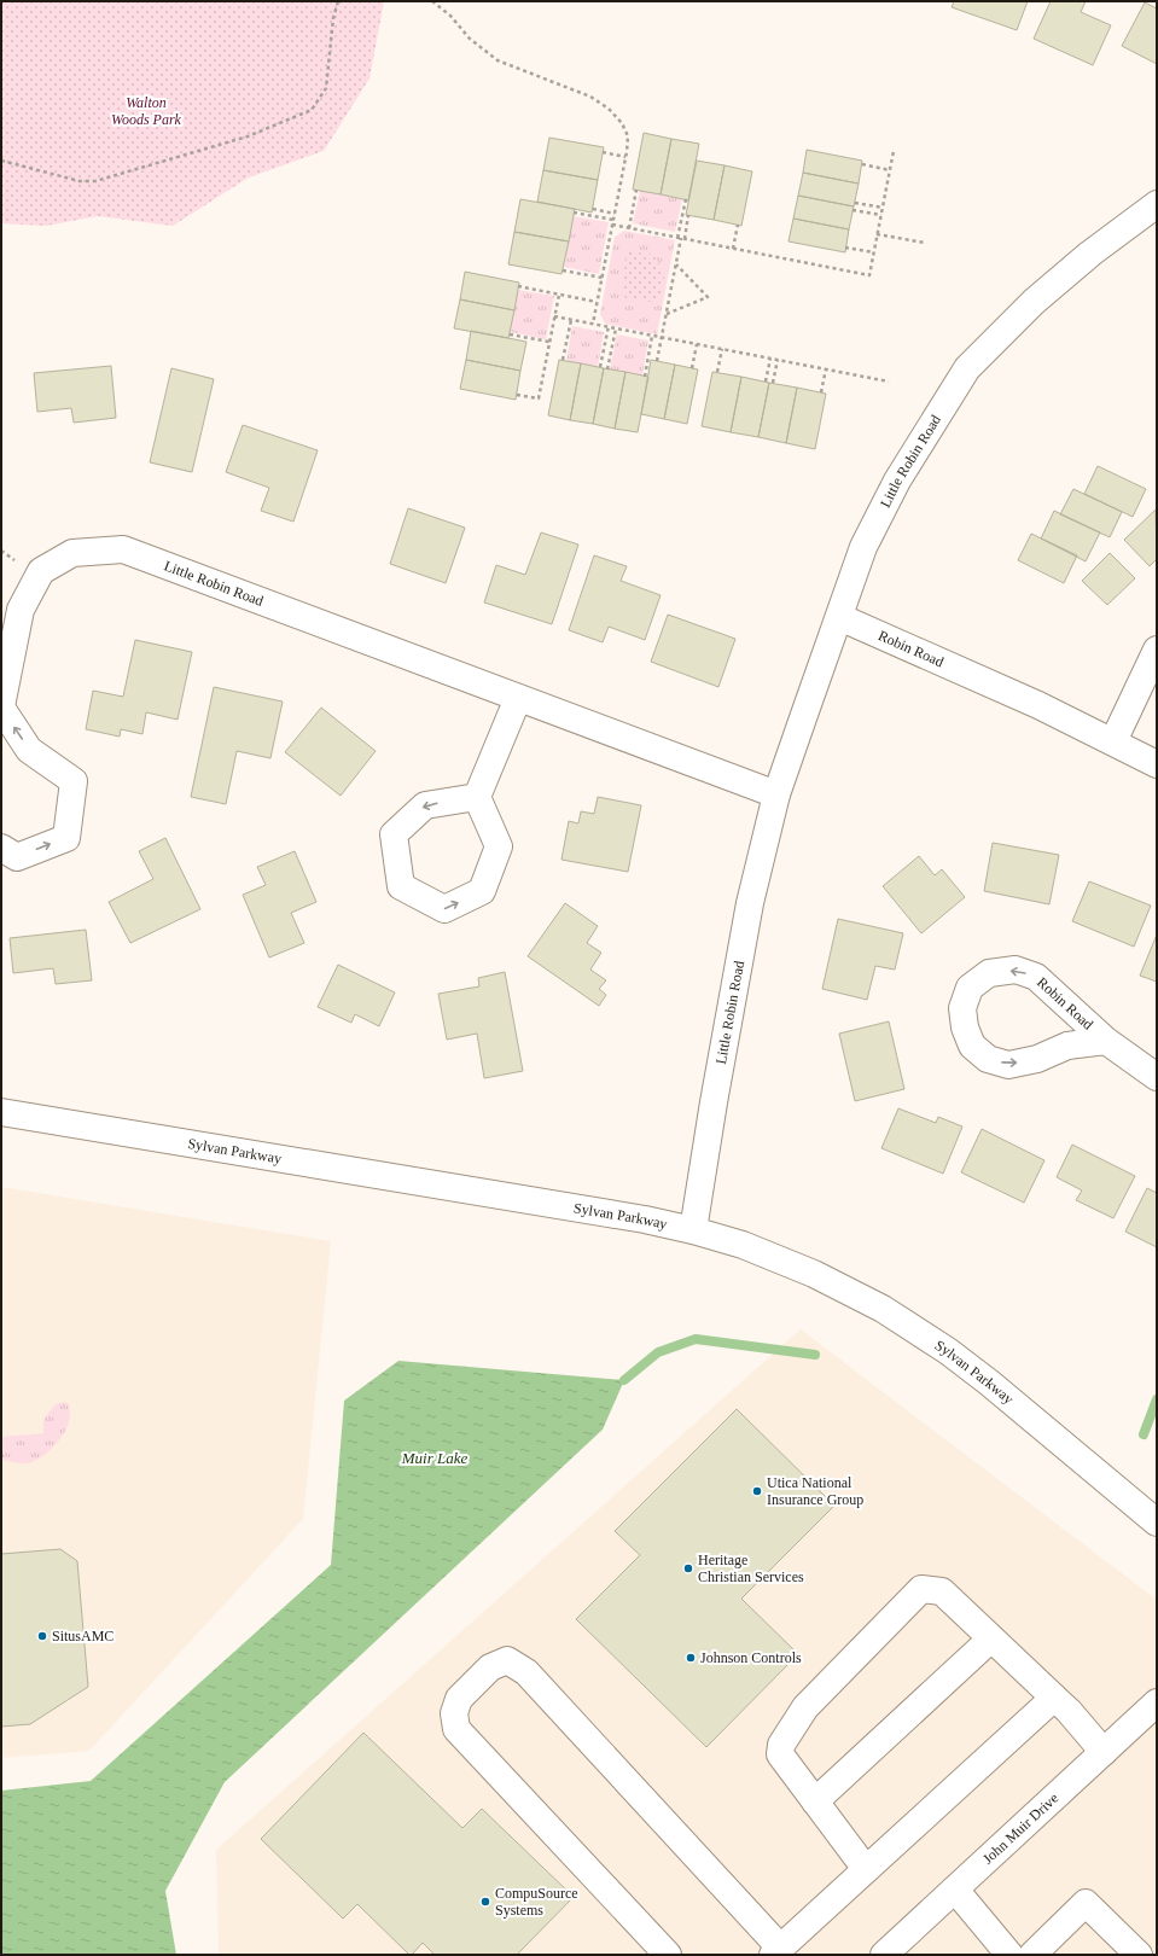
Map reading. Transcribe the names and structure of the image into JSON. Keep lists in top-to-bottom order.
{
  "streets": {
    "street": [
      "Little Robin Road",
      "Robin Road",
      "Sylvan Parkway",
      "John Muir Drive"
    ]
  },
  "crossings": [
    ["Little Robin Road", "Robin Road"],
    ["Little Robin Road", "Sylvan Parkway"]
  ],
  "water": ["Muir Lake"],
  "parks": ["Walton Woods Park"],
  "places": [
    "Utica National Insurance Group",
    "Heritage Christian Services",
    "SitusAMC",
    "Johnson Controls",
    "CompuSource Systems"
  ]
}
